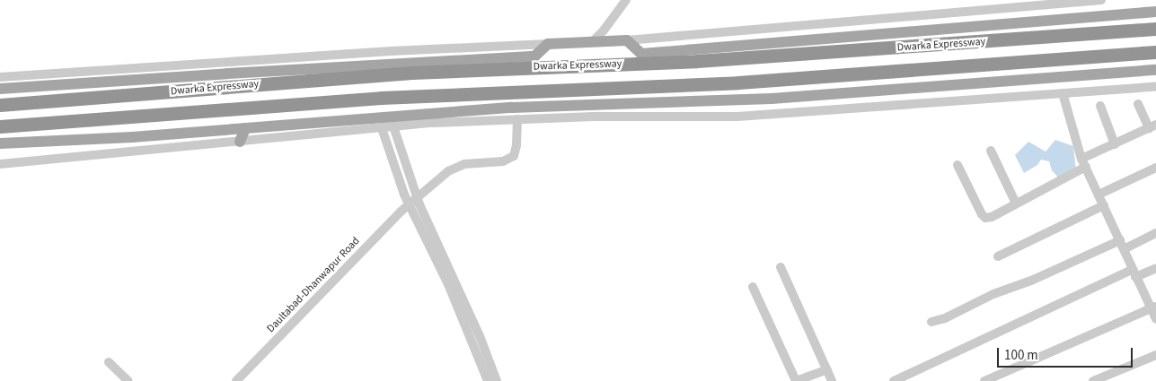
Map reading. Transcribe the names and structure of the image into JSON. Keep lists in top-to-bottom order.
{
  "streets": {
    "highway": ["Dwarka Expressway"],
    "street": ["Daultabad-Dhanwapur Road"]
  },
  "scale_bar": "100 m"
}
